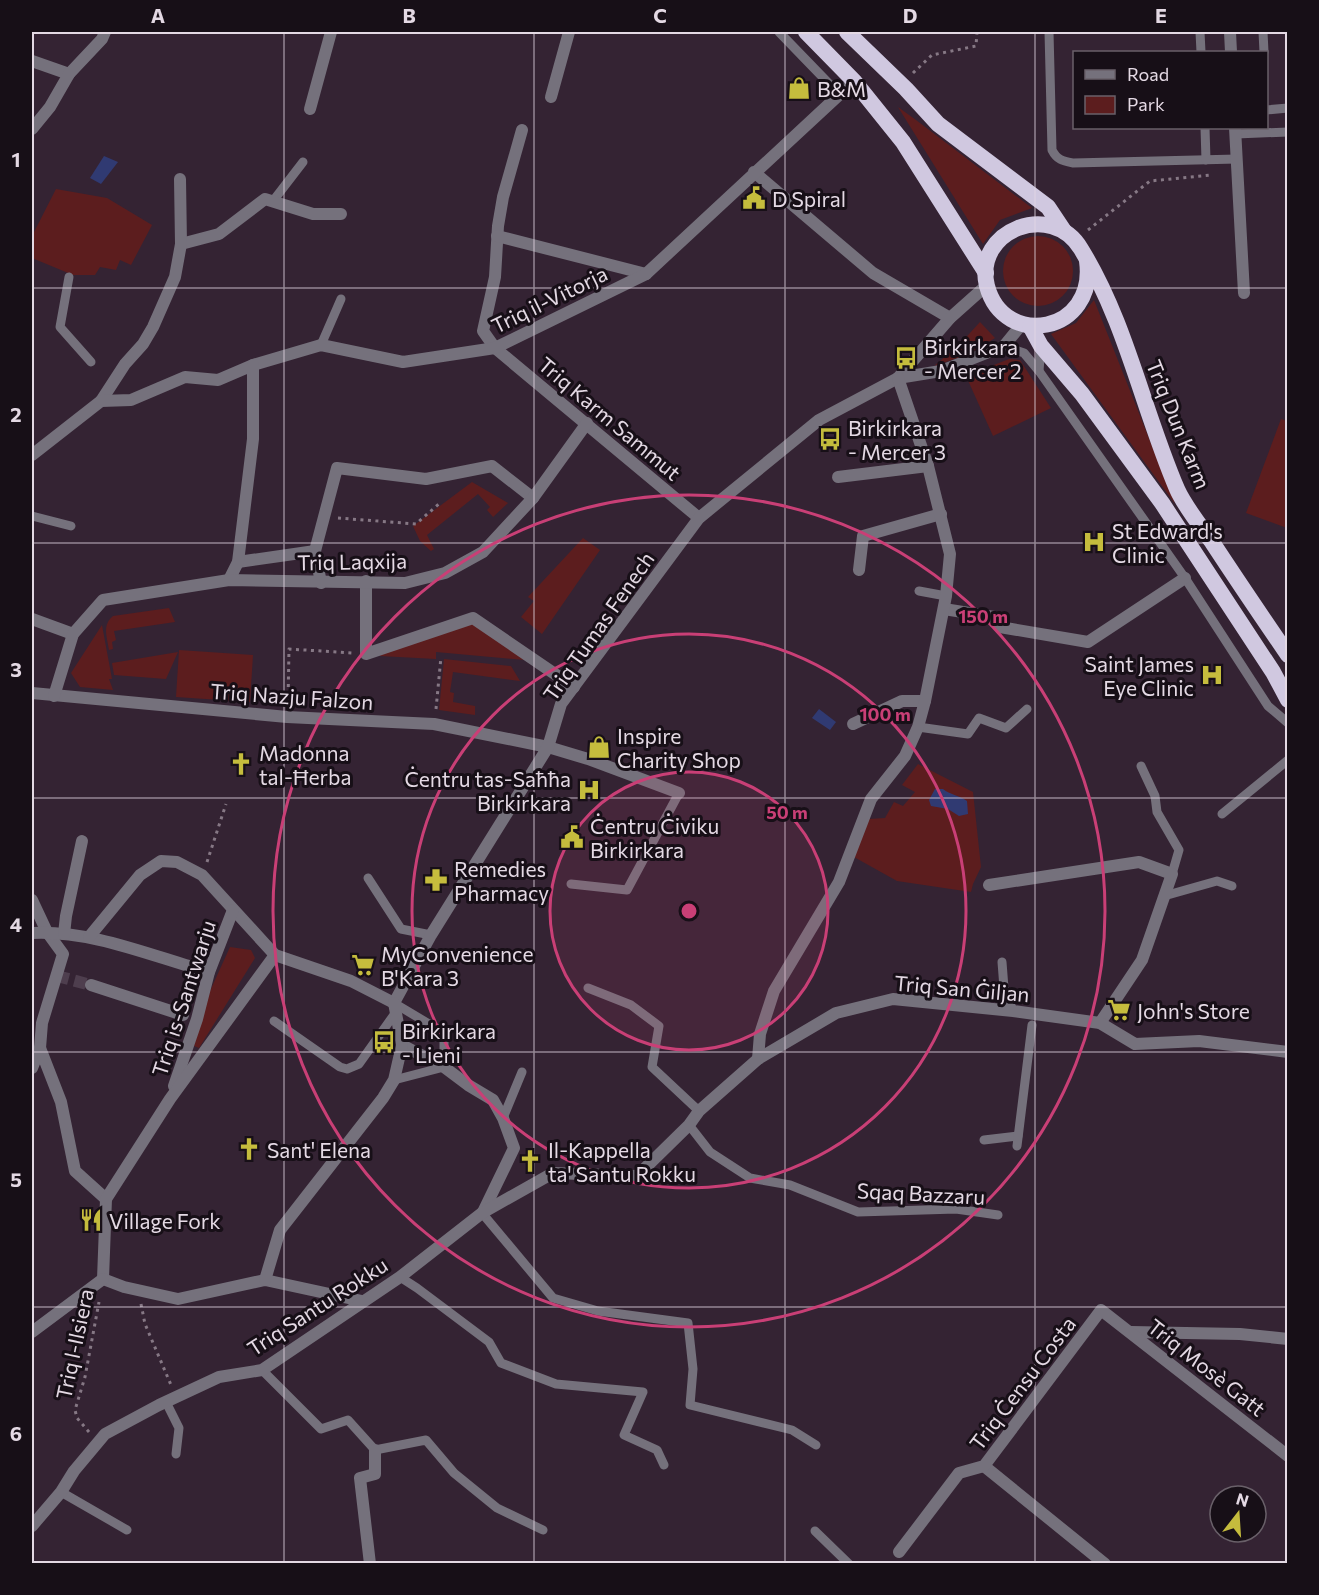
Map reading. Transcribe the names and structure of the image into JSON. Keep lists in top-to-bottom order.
{
  "streets": {
    "highway": ["Triq Dun Karm"],
    "street": [
      "Triq il-Vitorja",
      "Triq Karm Sammut",
      "Triq Laqxija",
      "Triq Tumas Fenech",
      "Triq Nazju Falzon",
      "Triq San Ġiljan",
      "Triq is-Santwarju",
      "Triq Santu Rokku",
      "Triq Mosè Gatt",
      "Triq Ċensu Costa"
    ],
    "lane": ["Sqaq Bazzaru"],
    "path": ["Triq l-Ilsiera"]
  },
  "crossings": [
    ["Triq il-Vitorja", "Triq Karm Sammut"],
    ["Triq Karm Sammut", "Triq Laqxija"],
    ["Triq Karm Sammut", "Triq Tumas Fenech"],
    ["Triq Dun Karm", "Triq Tumas Fenech"],
    ["Triq Laqxija", "Triq Nazju Falzon"],
    ["Triq Tumas Fenech", "Triq Nazju Falzon"],
    ["Triq San Ġiljan", "Sqaq Bazzaru"],
    ["Triq San Ġiljan", "Triq Santu Rokku"],
    ["Triq Santu Rokku", "Triq l-Ilsiera"],
    ["Triq Mosè Gatt", "Triq Ċensu Costa"]
  ],
  "places": {
    "shop": ["B&M", "Inspire Charity Shop"],
    "public building": ["D Spiral", "Ċentru Ċiviku Birkirkara"],
    "bus stop": ["Birkirkara - Mercer 2", "Birkirkara - Mercer 3", "Birkirkara - Lieni"],
    "hospital": ["St Edward's Clinic", "Saint James Eye Clinic", "Ċentru tas-Saħħa Birkirkara"],
    "church": ["Madonna tal-Ħerba", "Sant' Elena", "Il-Kappella ta' Santu Rokku"],
    "pharmacy": ["Remedies Pharmacy"],
    "supermarket": ["MyConvenience B'Kara 3", "John's Store"],
    "restaurant": ["Village Fork"]
  },
  "legend": ["Road", "Park"],
  "north": "top",
  "grid": {
    "columns": [
      "A",
      "B",
      "C",
      "D",
      "E"
    ],
    "rows": [
      "1",
      "2",
      "3",
      "4",
      "5",
      "6"
    ]
  },
  "rings": ["150 m", "100 m", "50 m"]
}
